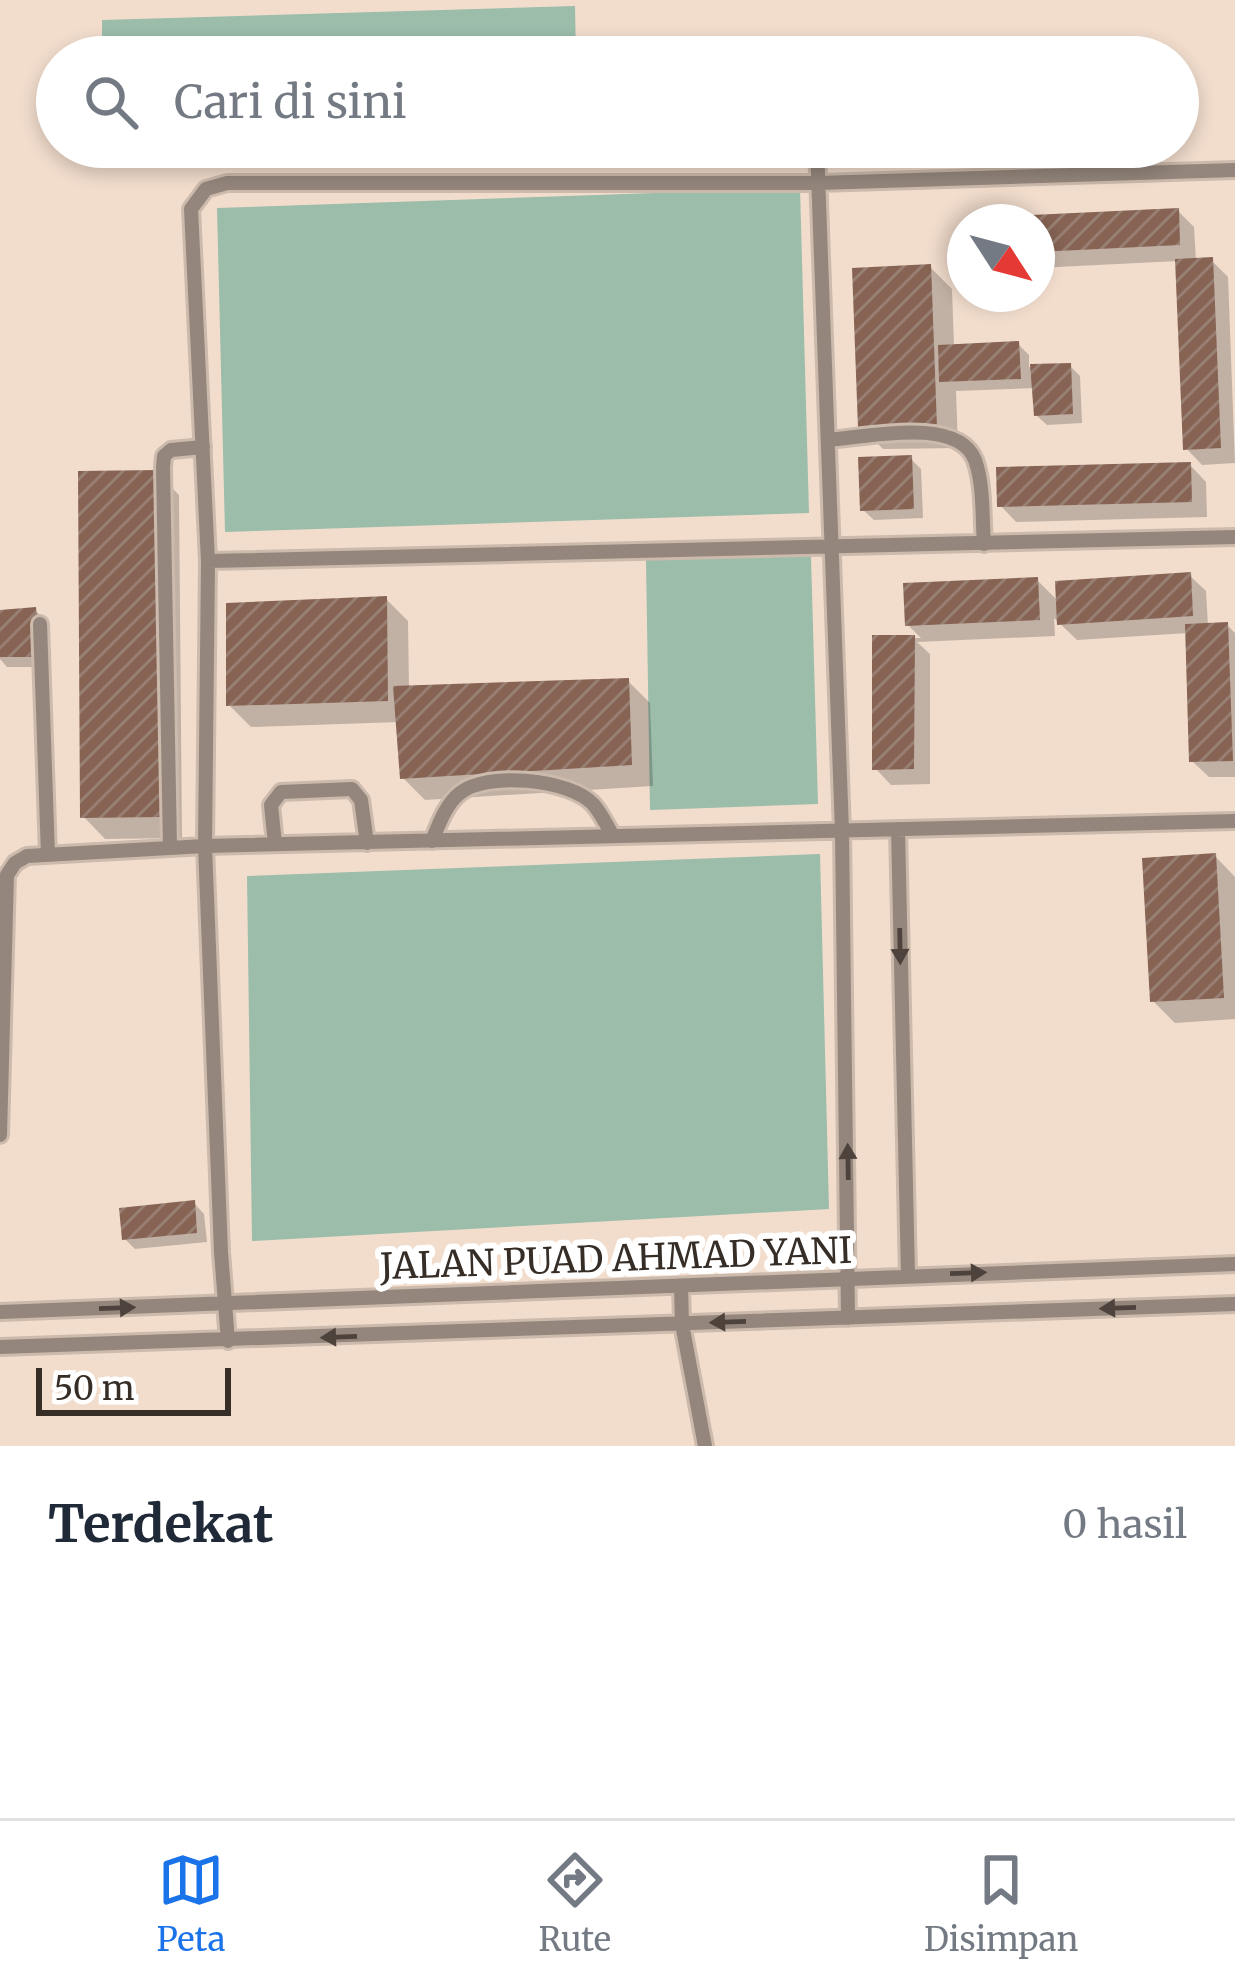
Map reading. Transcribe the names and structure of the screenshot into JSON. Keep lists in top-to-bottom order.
{
  "streets": {
    "lane": ["JALAN PUAD AHMAD YANI"]
  },
  "scale_bar": "50 m",
  "north": "bottom right",
  "page": {
    "search": "Cari di sini",
    "scale": "50 m",
    "heading": ["Terdekat", "0 hasil"],
    "nav": ["Peta", "Rute", "Disimpan"]
  }
}
